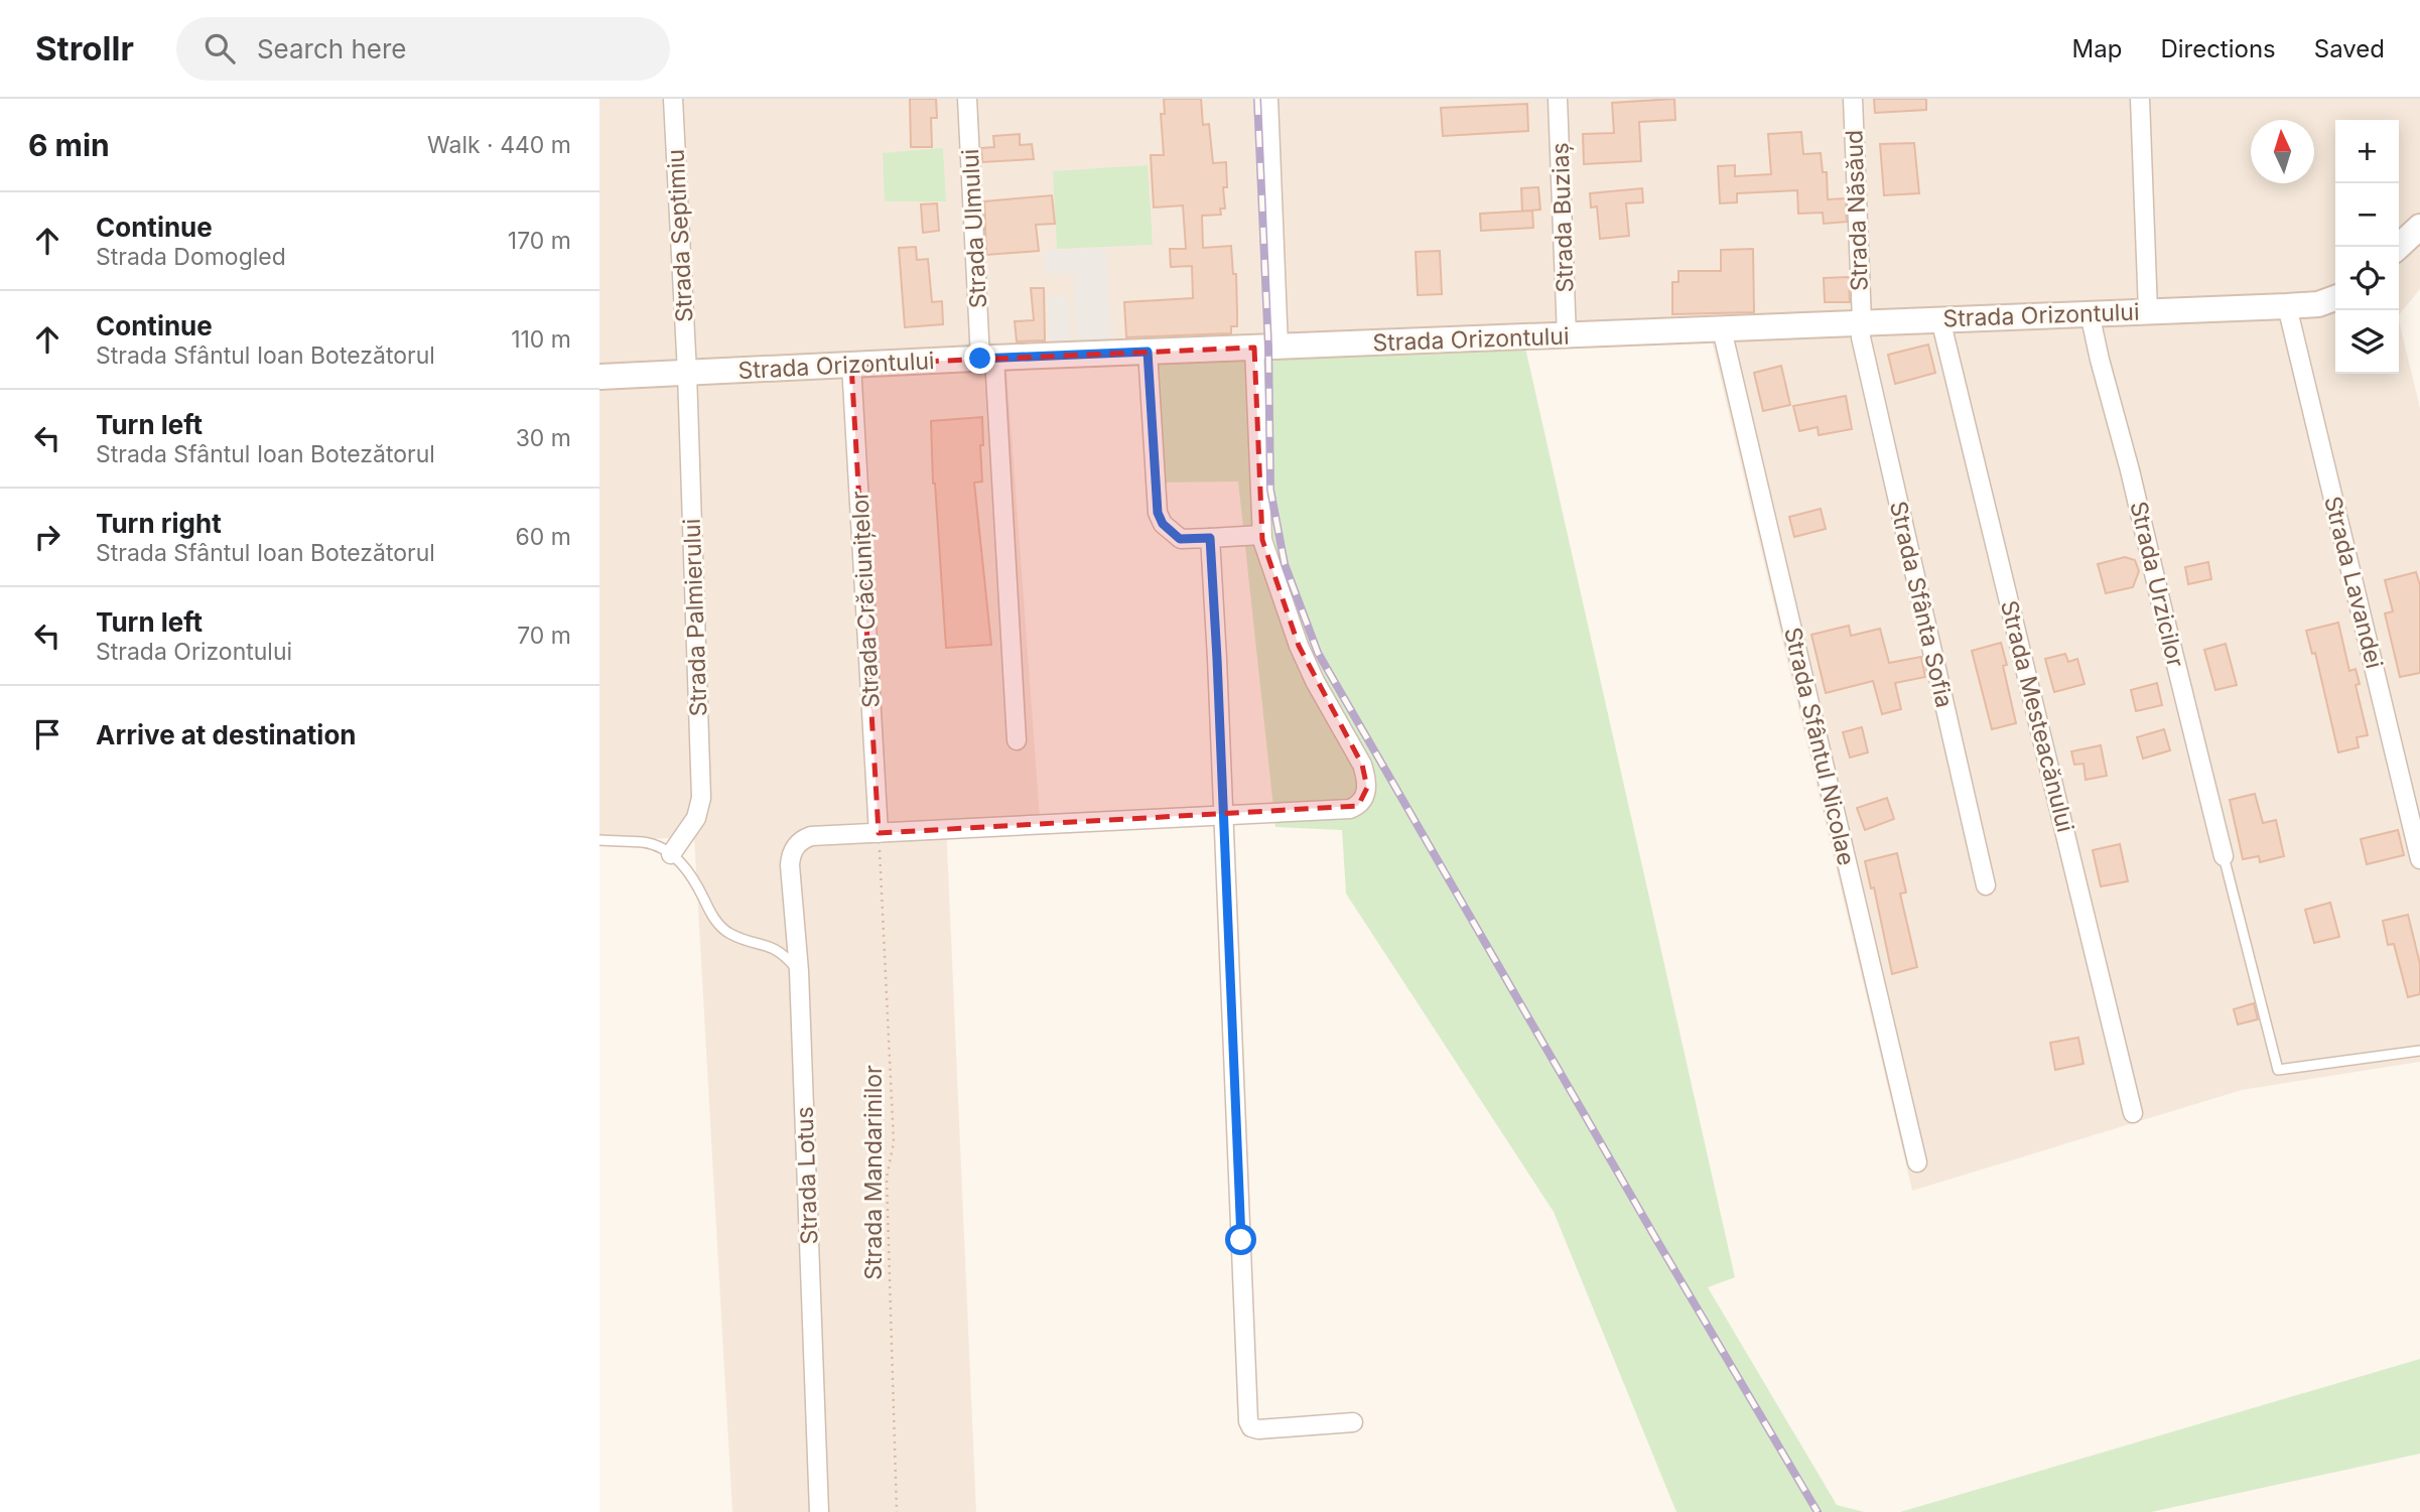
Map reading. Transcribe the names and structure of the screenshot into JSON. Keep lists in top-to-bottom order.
{
  "streets": {
    "street": [
      "Strada Năsăud",
      "Strada Buziaș",
      "Strada Ulmului",
      "Strada Septimiu",
      "Strada Orizontului",
      "Strada Lavandei",
      "Strada Urzicilor",
      "Strada Crăciunițelor",
      "Strada Sfânta Sofia",
      "Strada Palmierului",
      "Strada Mesteacănului",
      "Strada Sfântul Nicolae",
      "Strada Lotus"
    ],
    "path": ["Strada Mandarinilor"]
  },
  "crossings": [
    ["Strada Năsăud", "Strada Orizontului"],
    ["Strada Năsăud", "Strada Sfânta Sofia"],
    ["Strada Buziaș", "Strada Orizontului"],
    ["Strada Ulmului", "Strada Orizontului"],
    ["Strada Septimiu", "Strada Orizontului"],
    ["Strada Septimiu", "Strada Palmierului"],
    ["Strada Orizontului", "Strada Lavandei"],
    ["Strada Orizontului", "Strada Urzicilor"],
    ["Strada Orizontului", "Strada Crăciunițelor"],
    ["Strada Orizontului", "Strada Sfânta Sofia"],
    ["Strada Orizontului", "Strada Palmierului"],
    ["Strada Orizontului", "Strada Mesteacănului"],
    ["Strada Orizontului", "Strada Sfântul Nicolae"],
    ["Strada Crăciunițelor", "Strada Mandarinilor"],
    ["Strada Crăciunițelor", "Strada Lotus"],
    ["Strada Mandarinilor", "Strada Lotus"]
  ],
  "north": "top",
  "page": {
    "header": "Strollr",
    "search": "Search here",
    "nav": ["Map", "Directions", "Saved"],
    "heading": ["6 min", "Walk · 440 m"],
    "map_buttons": ["+", "−"],
    "list": [
      ["Continue", "Strada Domogled", "170 m"],
      ["Continue", "Strada Sfântul Ioan Botezătorul", "110 m"],
      ["Turn left", "Strada Sfântul Ioan Botezătorul", "30 m"],
      ["Turn right", "Strada Sfântul Ioan Botezătorul", "60 m"],
      ["Turn left", "Strada Orizontului", "70 m"],
      "Arrive at destination"
    ]
  }
}
